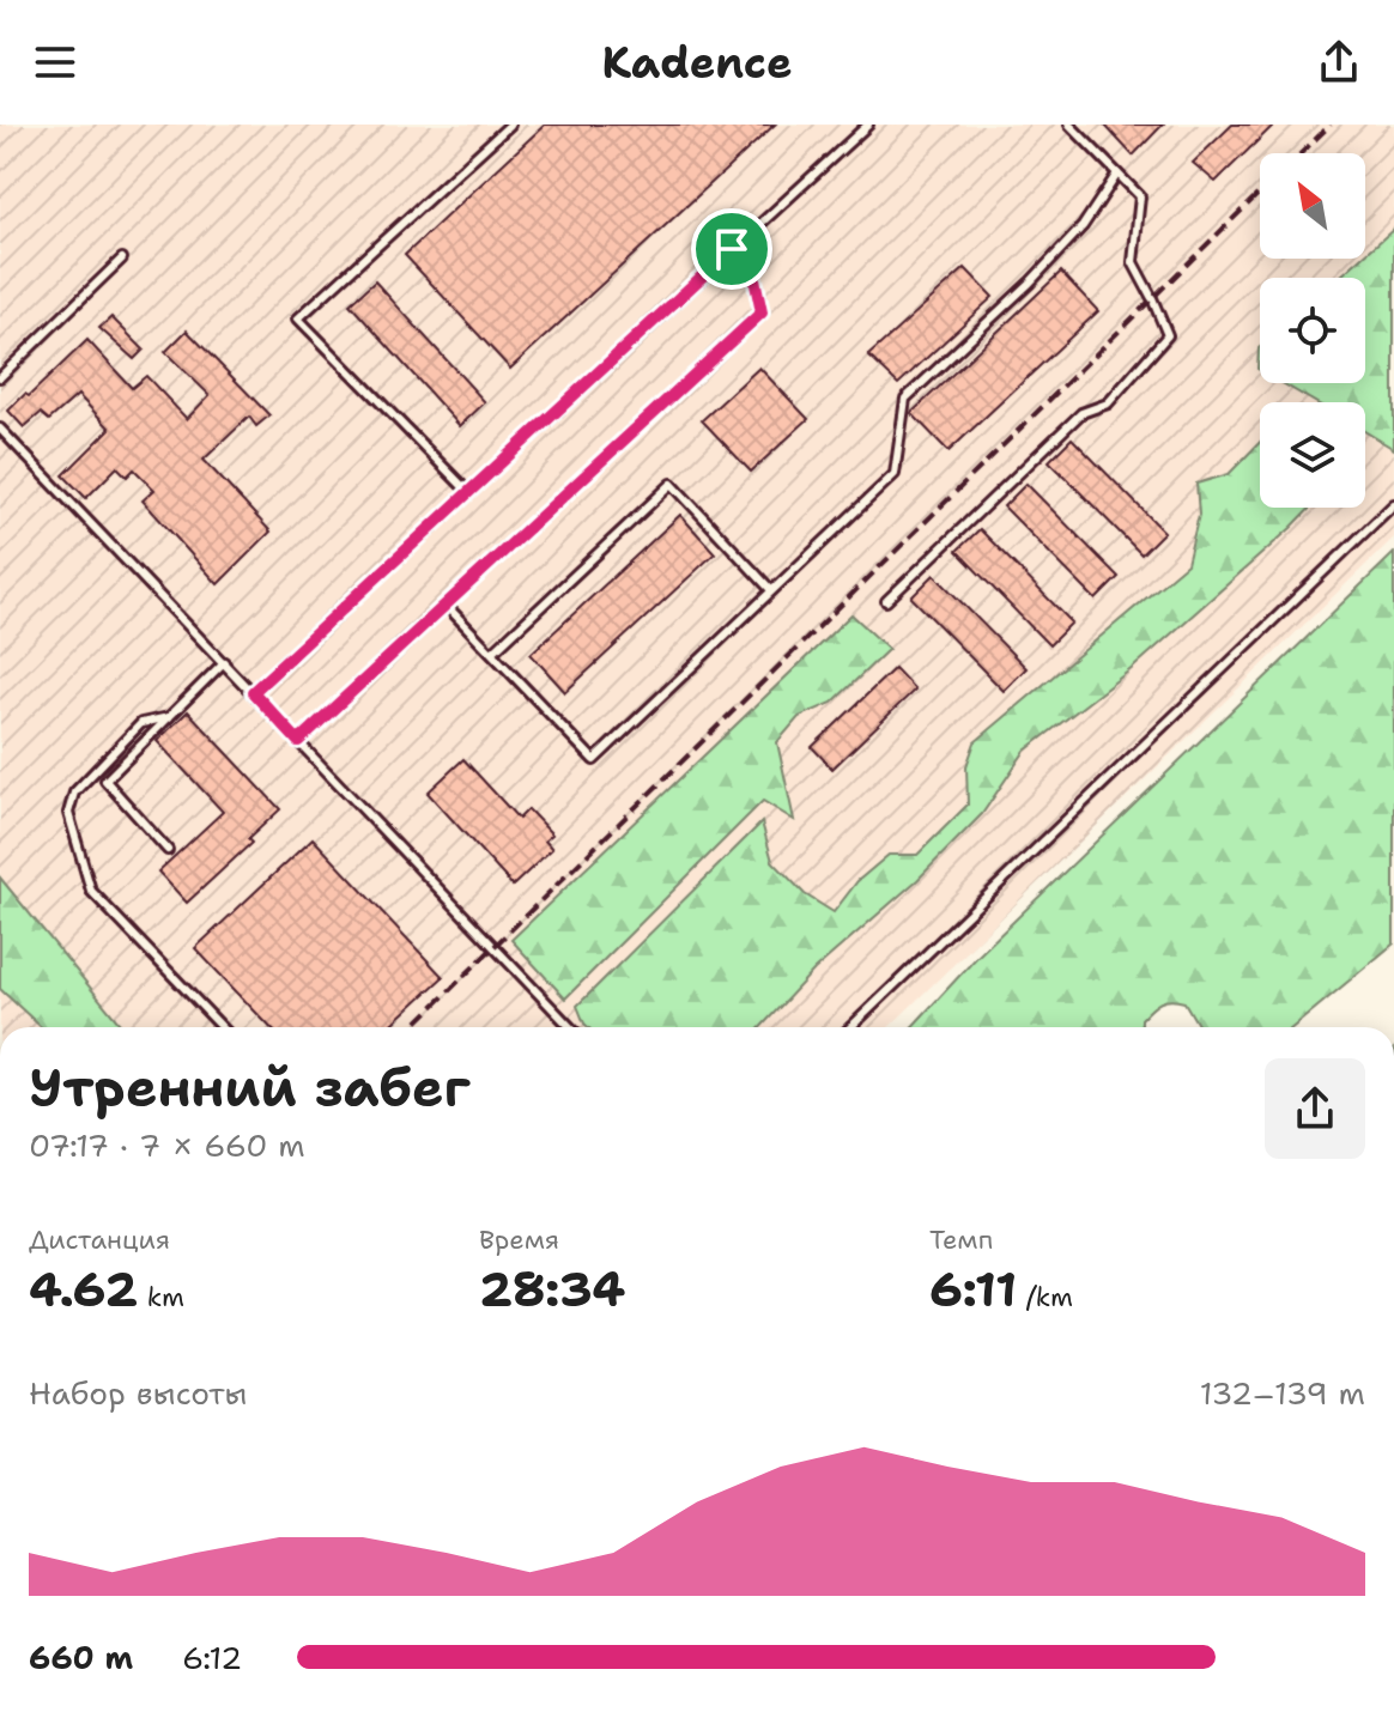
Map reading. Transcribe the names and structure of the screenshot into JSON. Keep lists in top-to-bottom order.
{
  "north": "top left",
  "page": {
    "header": "Kadence",
    "heading": ["Утренний забег", "07:17 · 7 × 660 m"],
    "stats": [
      ["Дистанция", "4.62 km"],
      ["Время", "28:34"],
      ["Темп", "6:11 /km"]
    ],
    "chart": ["Набор высоты", "132–139 m"],
    "list": [
      {
        "name": "660 m",
        "note": "6:12"
      }
    ]
  }
}
